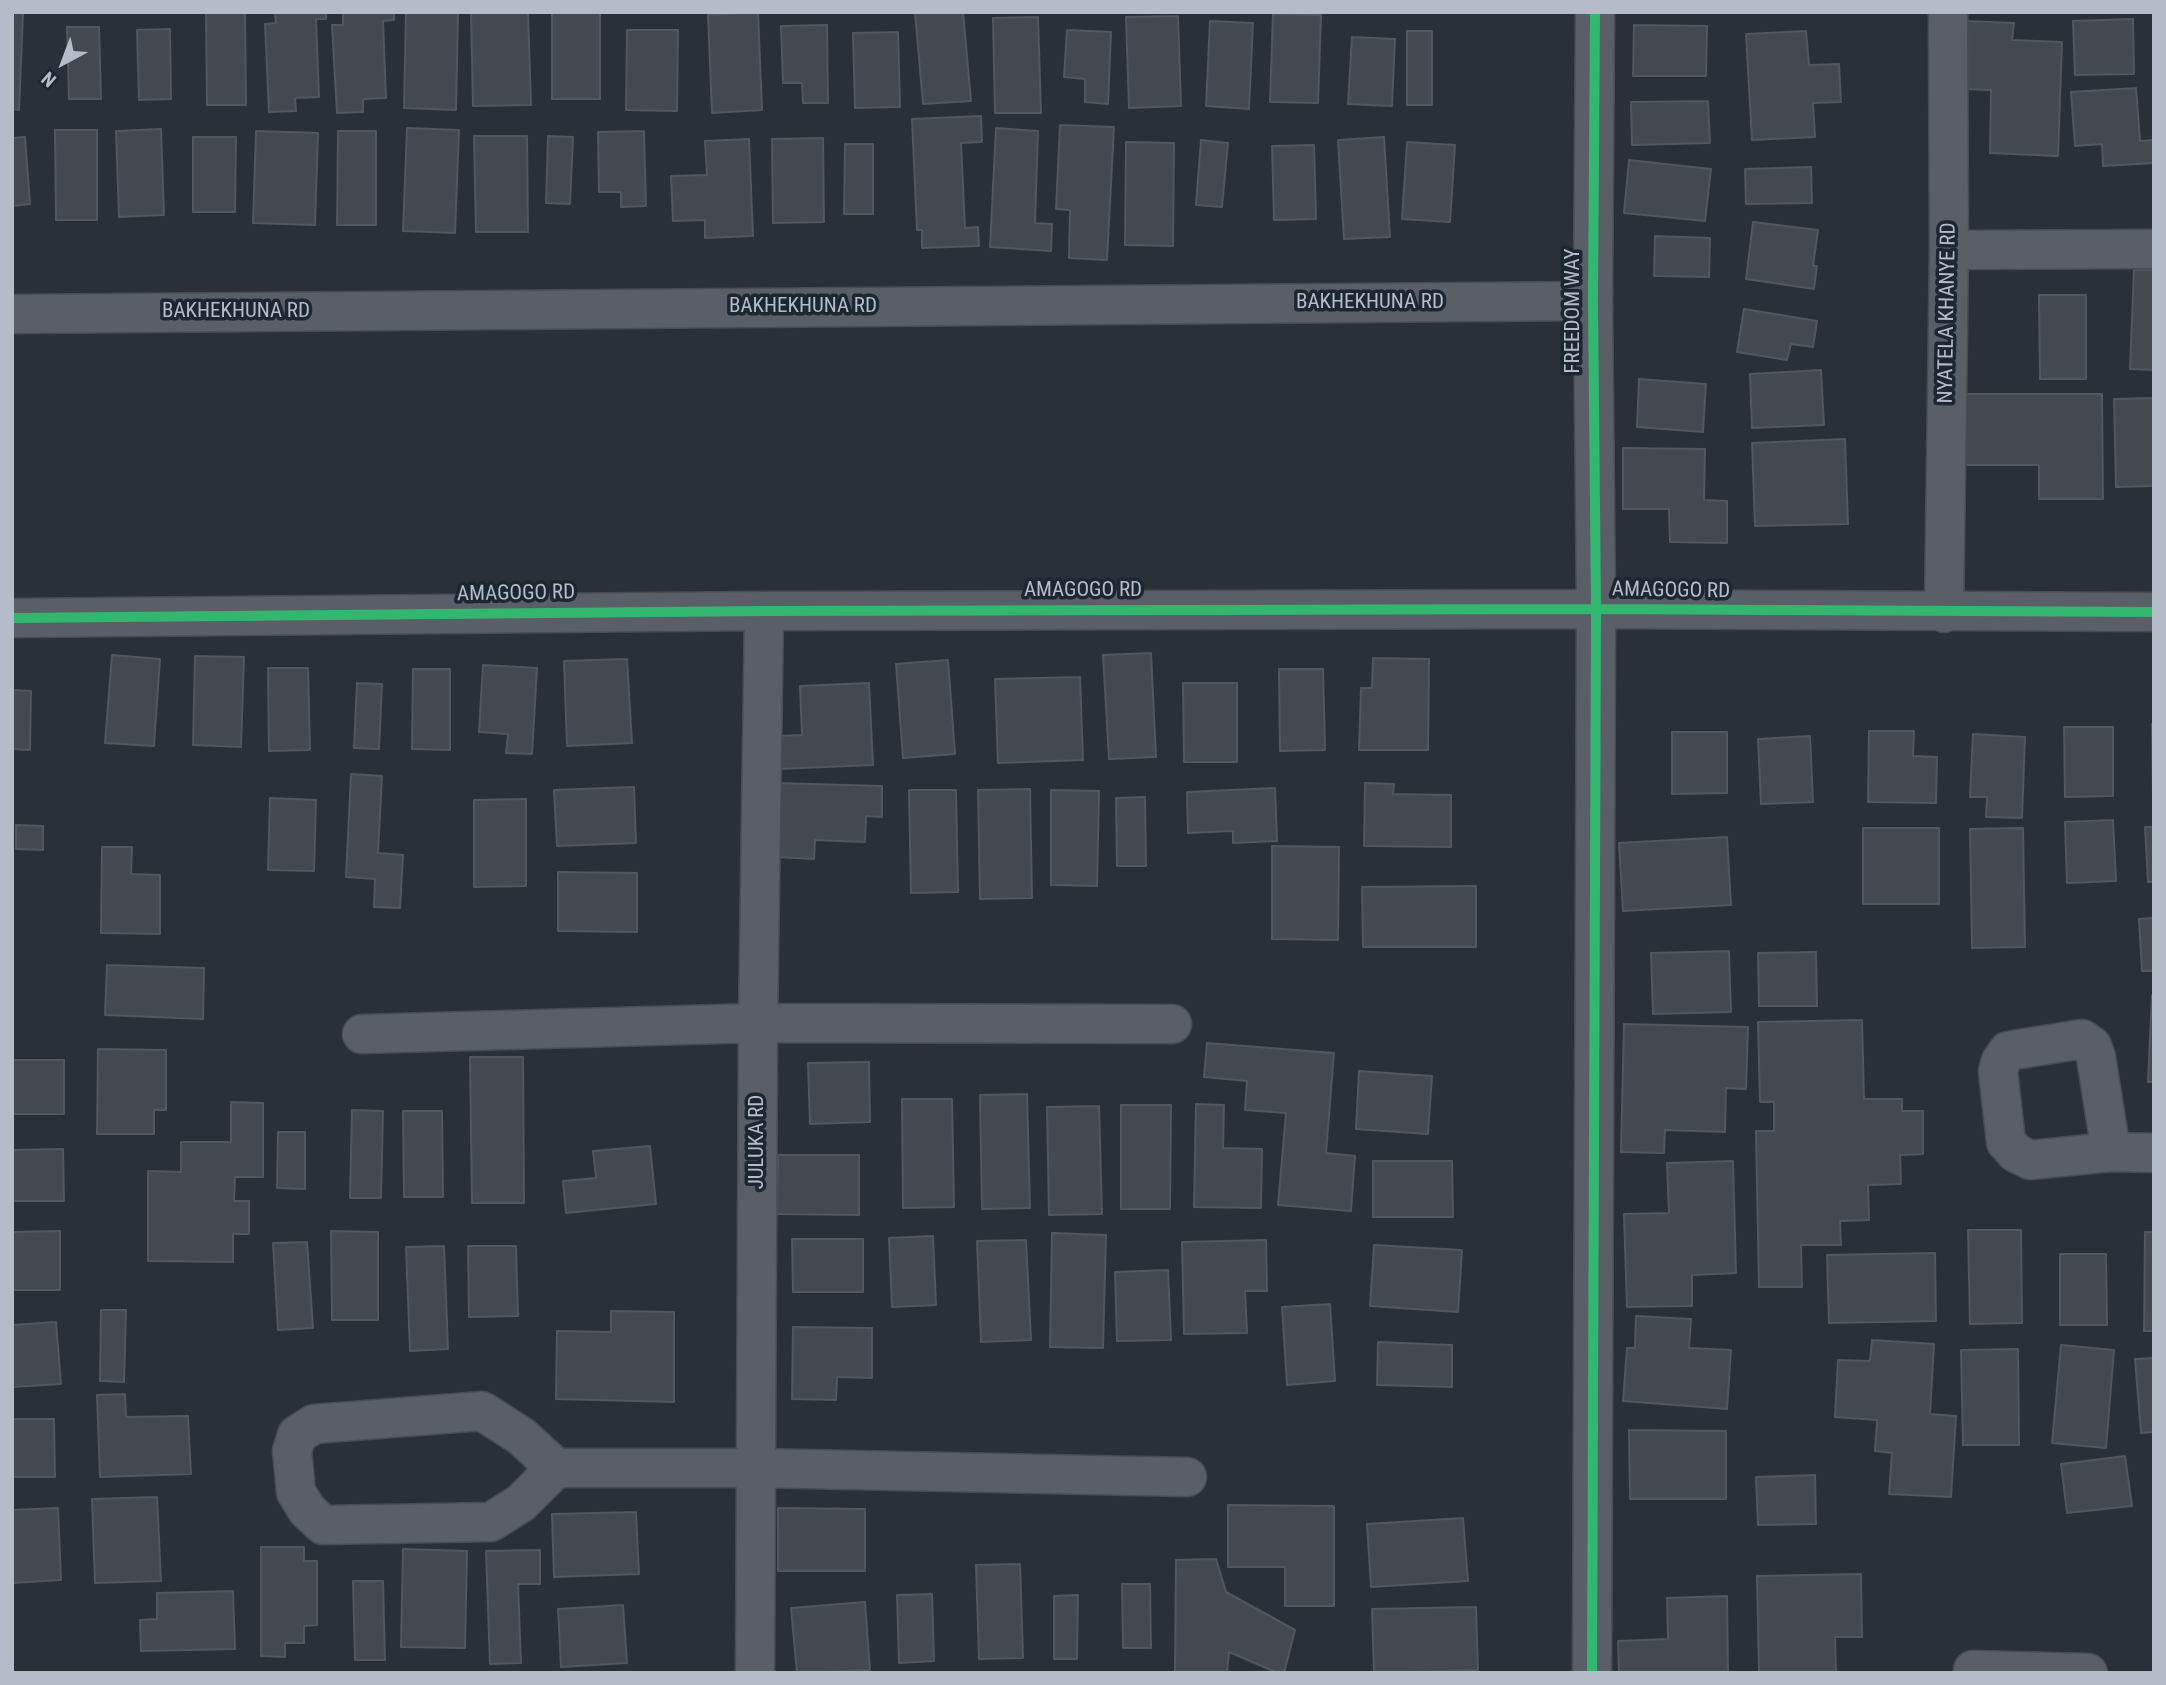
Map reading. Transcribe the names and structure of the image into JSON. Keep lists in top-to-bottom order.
{
  "streets": {
    "street": [
      "BAKHEKHUNA RD",
      "FREEDOM WAY",
      "NYATELA KHANYE RD",
      "AMAGOGO RD",
      "JULUKA RD"
    ]
  },
  "crossings": [
    ["BAKHEKHUNA RD", "FREEDOM WAY"],
    ["FREEDOM WAY", "AMAGOGO RD"],
    ["NYATELA KHANYE RD", "AMAGOGO RD"],
    ["AMAGOGO RD", "JULUKA RD"]
  ],
  "north": "bottom left"
}
